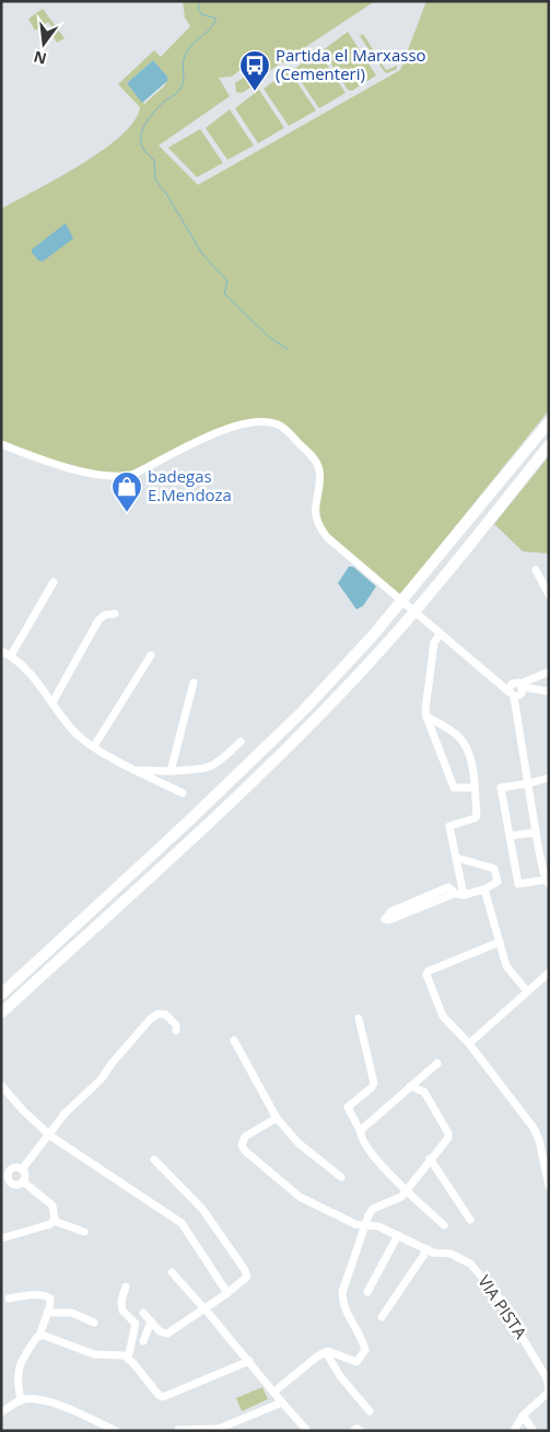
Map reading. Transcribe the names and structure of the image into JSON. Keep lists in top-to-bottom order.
{
  "streets": {
    "street": ["VIA PISTA"]
  },
  "places": {
    "bus stop": ["Partida el Marxasso (Cementeri)"],
    "shop": ["badegas E.Mendoza"]
  },
  "north": "bottom"
}
